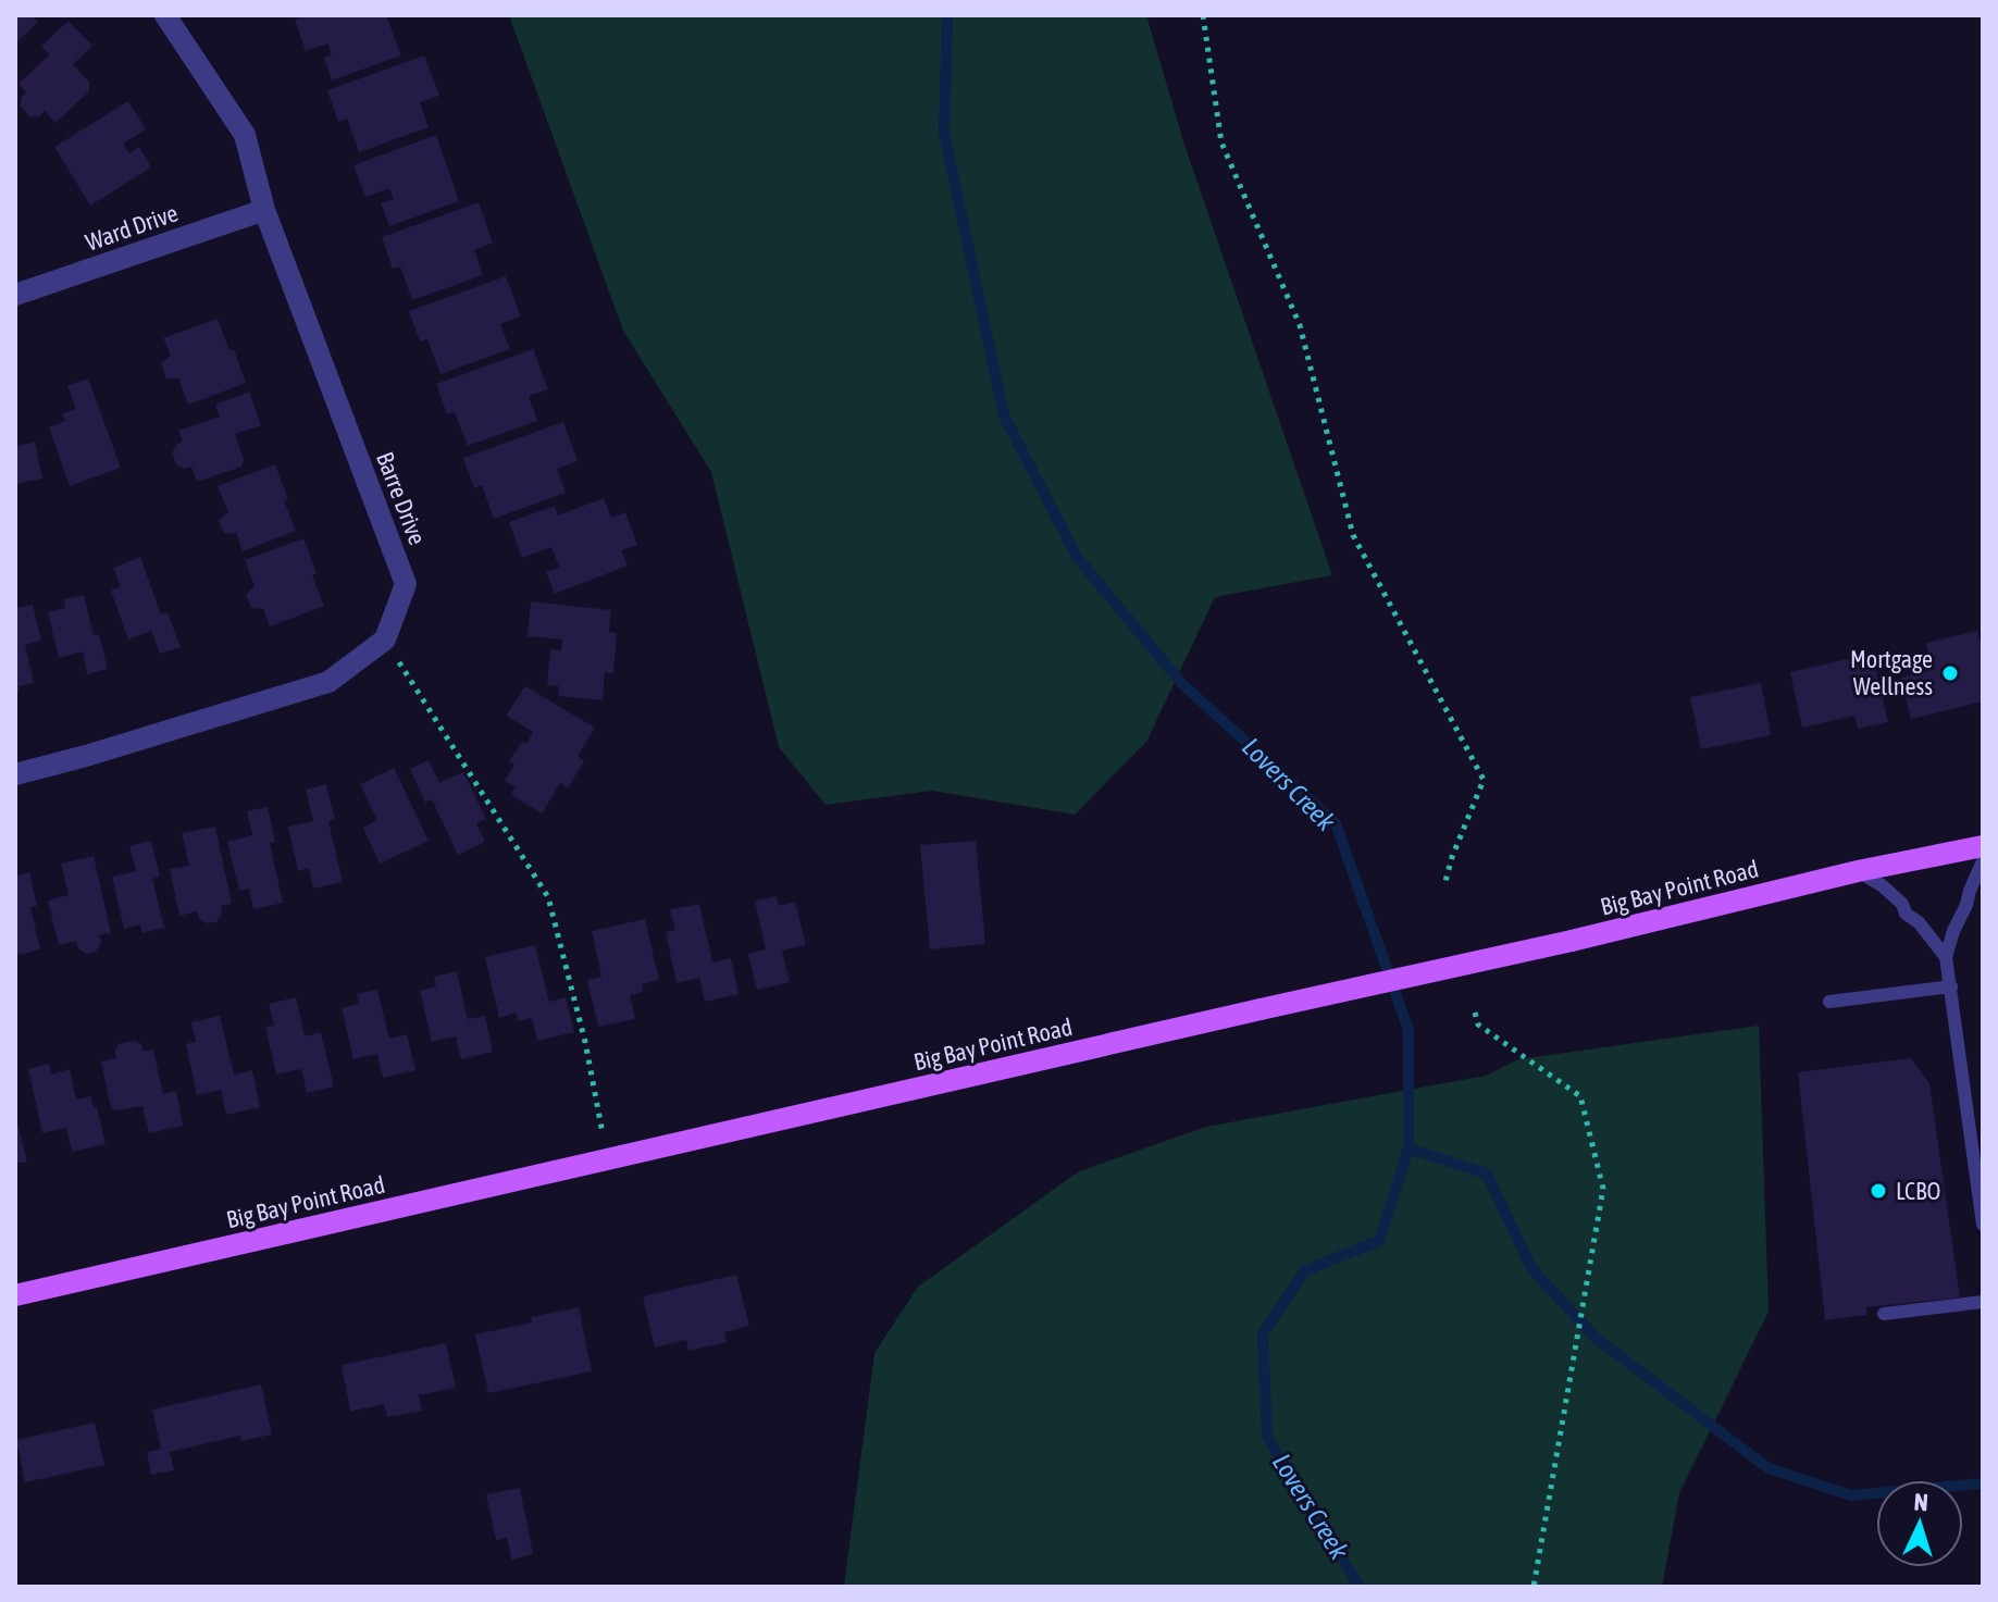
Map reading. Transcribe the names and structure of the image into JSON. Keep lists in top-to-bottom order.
{
  "streets": {
    "main road": ["Big Bay Point Road"],
    "street": ["Ward Drive", "Barre Drive"]
  },
  "crossings": [
    ["Ward Drive", "Barre Drive"]
  ],
  "water": ["Lovers Creek"],
  "places": ["Mortgage Wellness", "LCBO"],
  "north": "top"
}
